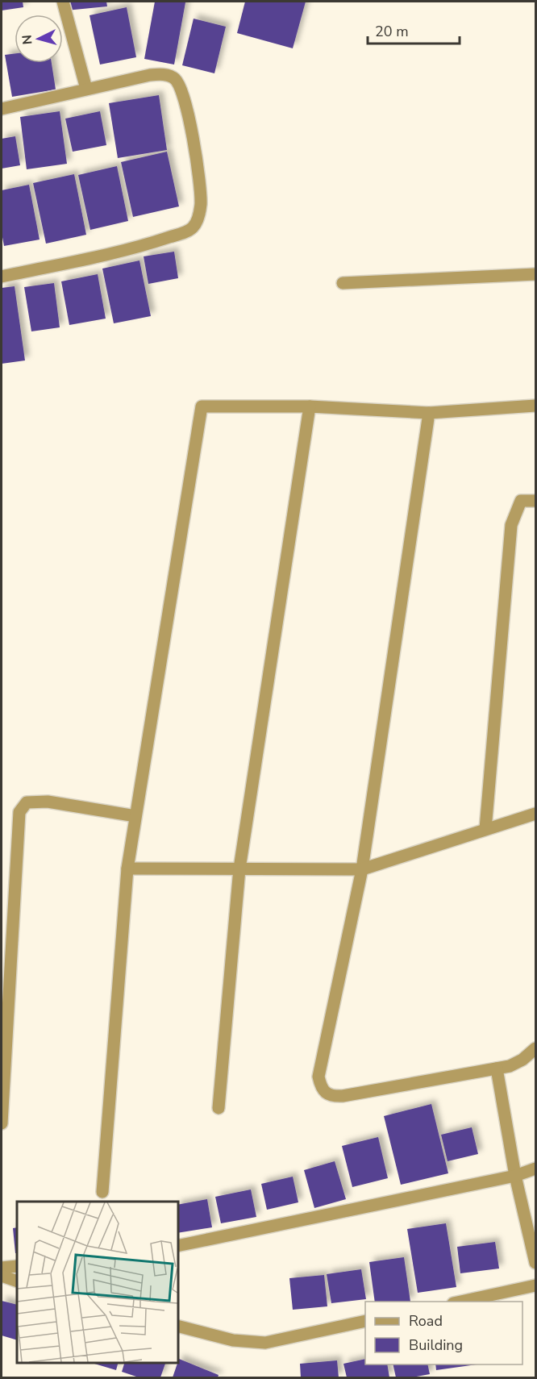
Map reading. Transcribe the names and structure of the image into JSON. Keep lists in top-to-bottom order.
{
  "legend": ["Road", "Building"],
  "scale_bar": "20 m",
  "north": "left"
}
